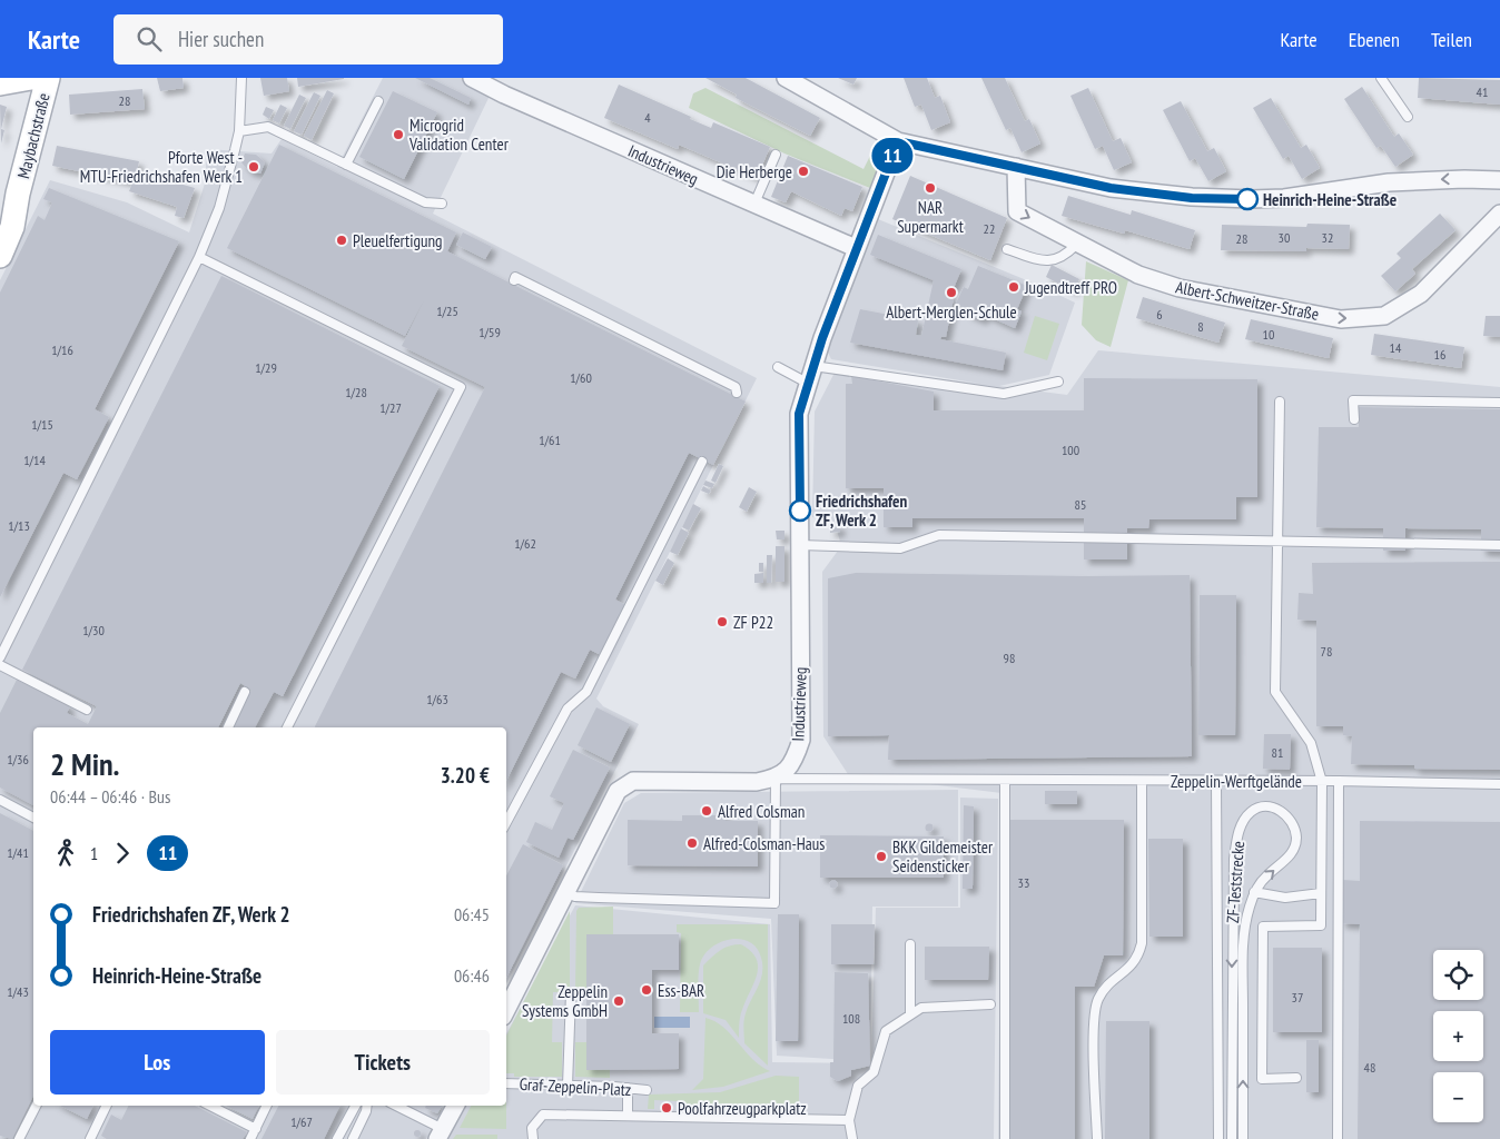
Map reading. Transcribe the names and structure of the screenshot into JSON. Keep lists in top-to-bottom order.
{
  "streets": {
    "main road": ["Maybachstraße"],
    "street": ["Industrieweg", "Albert-Schweitzer-Straße"],
    "lane": ["Zeppelin-Werftgelände", "ZF-Teststrecke", "Graf-Zeppelin-Platz"]
  },
  "crossings": [
    ["Industrieweg", "Zeppelin-Werftgelände"]
  ],
  "places": [
    "Microgrid Validation Center",
    "Pforte West - MTU-Friedrichshafen Werk 1",
    "Die Herberge",
    "NAR Supermarkt",
    "Heinrich-Heine-Straße",
    "Pleuelfertigung",
    "Jugendtreff PRO",
    "Albert-Merglen-Schule",
    "Friedrichshafen ZF, Werk 2",
    "ZF P22",
    "Alfred Colsman",
    "Alfred-Colsman-Haus",
    "BKK Gildemeister Seidensticker",
    "Ess-BAR",
    "Zeppelin Systems GmbH",
    "Poolfahrzeugparkplatz"
  ],
  "lines": ["bus line 11"],
  "house_numbers": [
    "41",
    "28",
    "4",
    "22",
    "30",
    "32",
    "28",
    "1/25",
    "6",
    "8",
    "1/59",
    "10",
    "14",
    "1/16",
    "16",
    "1/29",
    "1/60",
    "1/28",
    "1/27",
    "1/15",
    "1/61",
    "100",
    "1/14",
    "85",
    "1/13",
    "1/62",
    "1/30",
    "78",
    "98",
    "1/63",
    "81",
    "1/36",
    "1/41",
    "33",
    "1/43",
    "37",
    "108",
    "48",
    "1/67"
  ],
  "page": {
    "header": "Karte",
    "search": "Hier suchen",
    "nav": ["Karte", "Ebenen", "Teilen"],
    "on_map": "11",
    "heading": ["2 Min.", "06:44 – 06:46 · Bus", "3.20 €"],
    "legs": ["1", "11"],
    "list": [
      {
        "name": "Friedrichshafen ZF, Werk 2",
        "value": "06:45"
      },
      {
        "name": "Heinrich-Heine-Straße",
        "value": "06:46"
      }
    ],
    "map_buttons": ["+", "−"],
    "buttons": ["Los", "Tickets"]
  }
}
